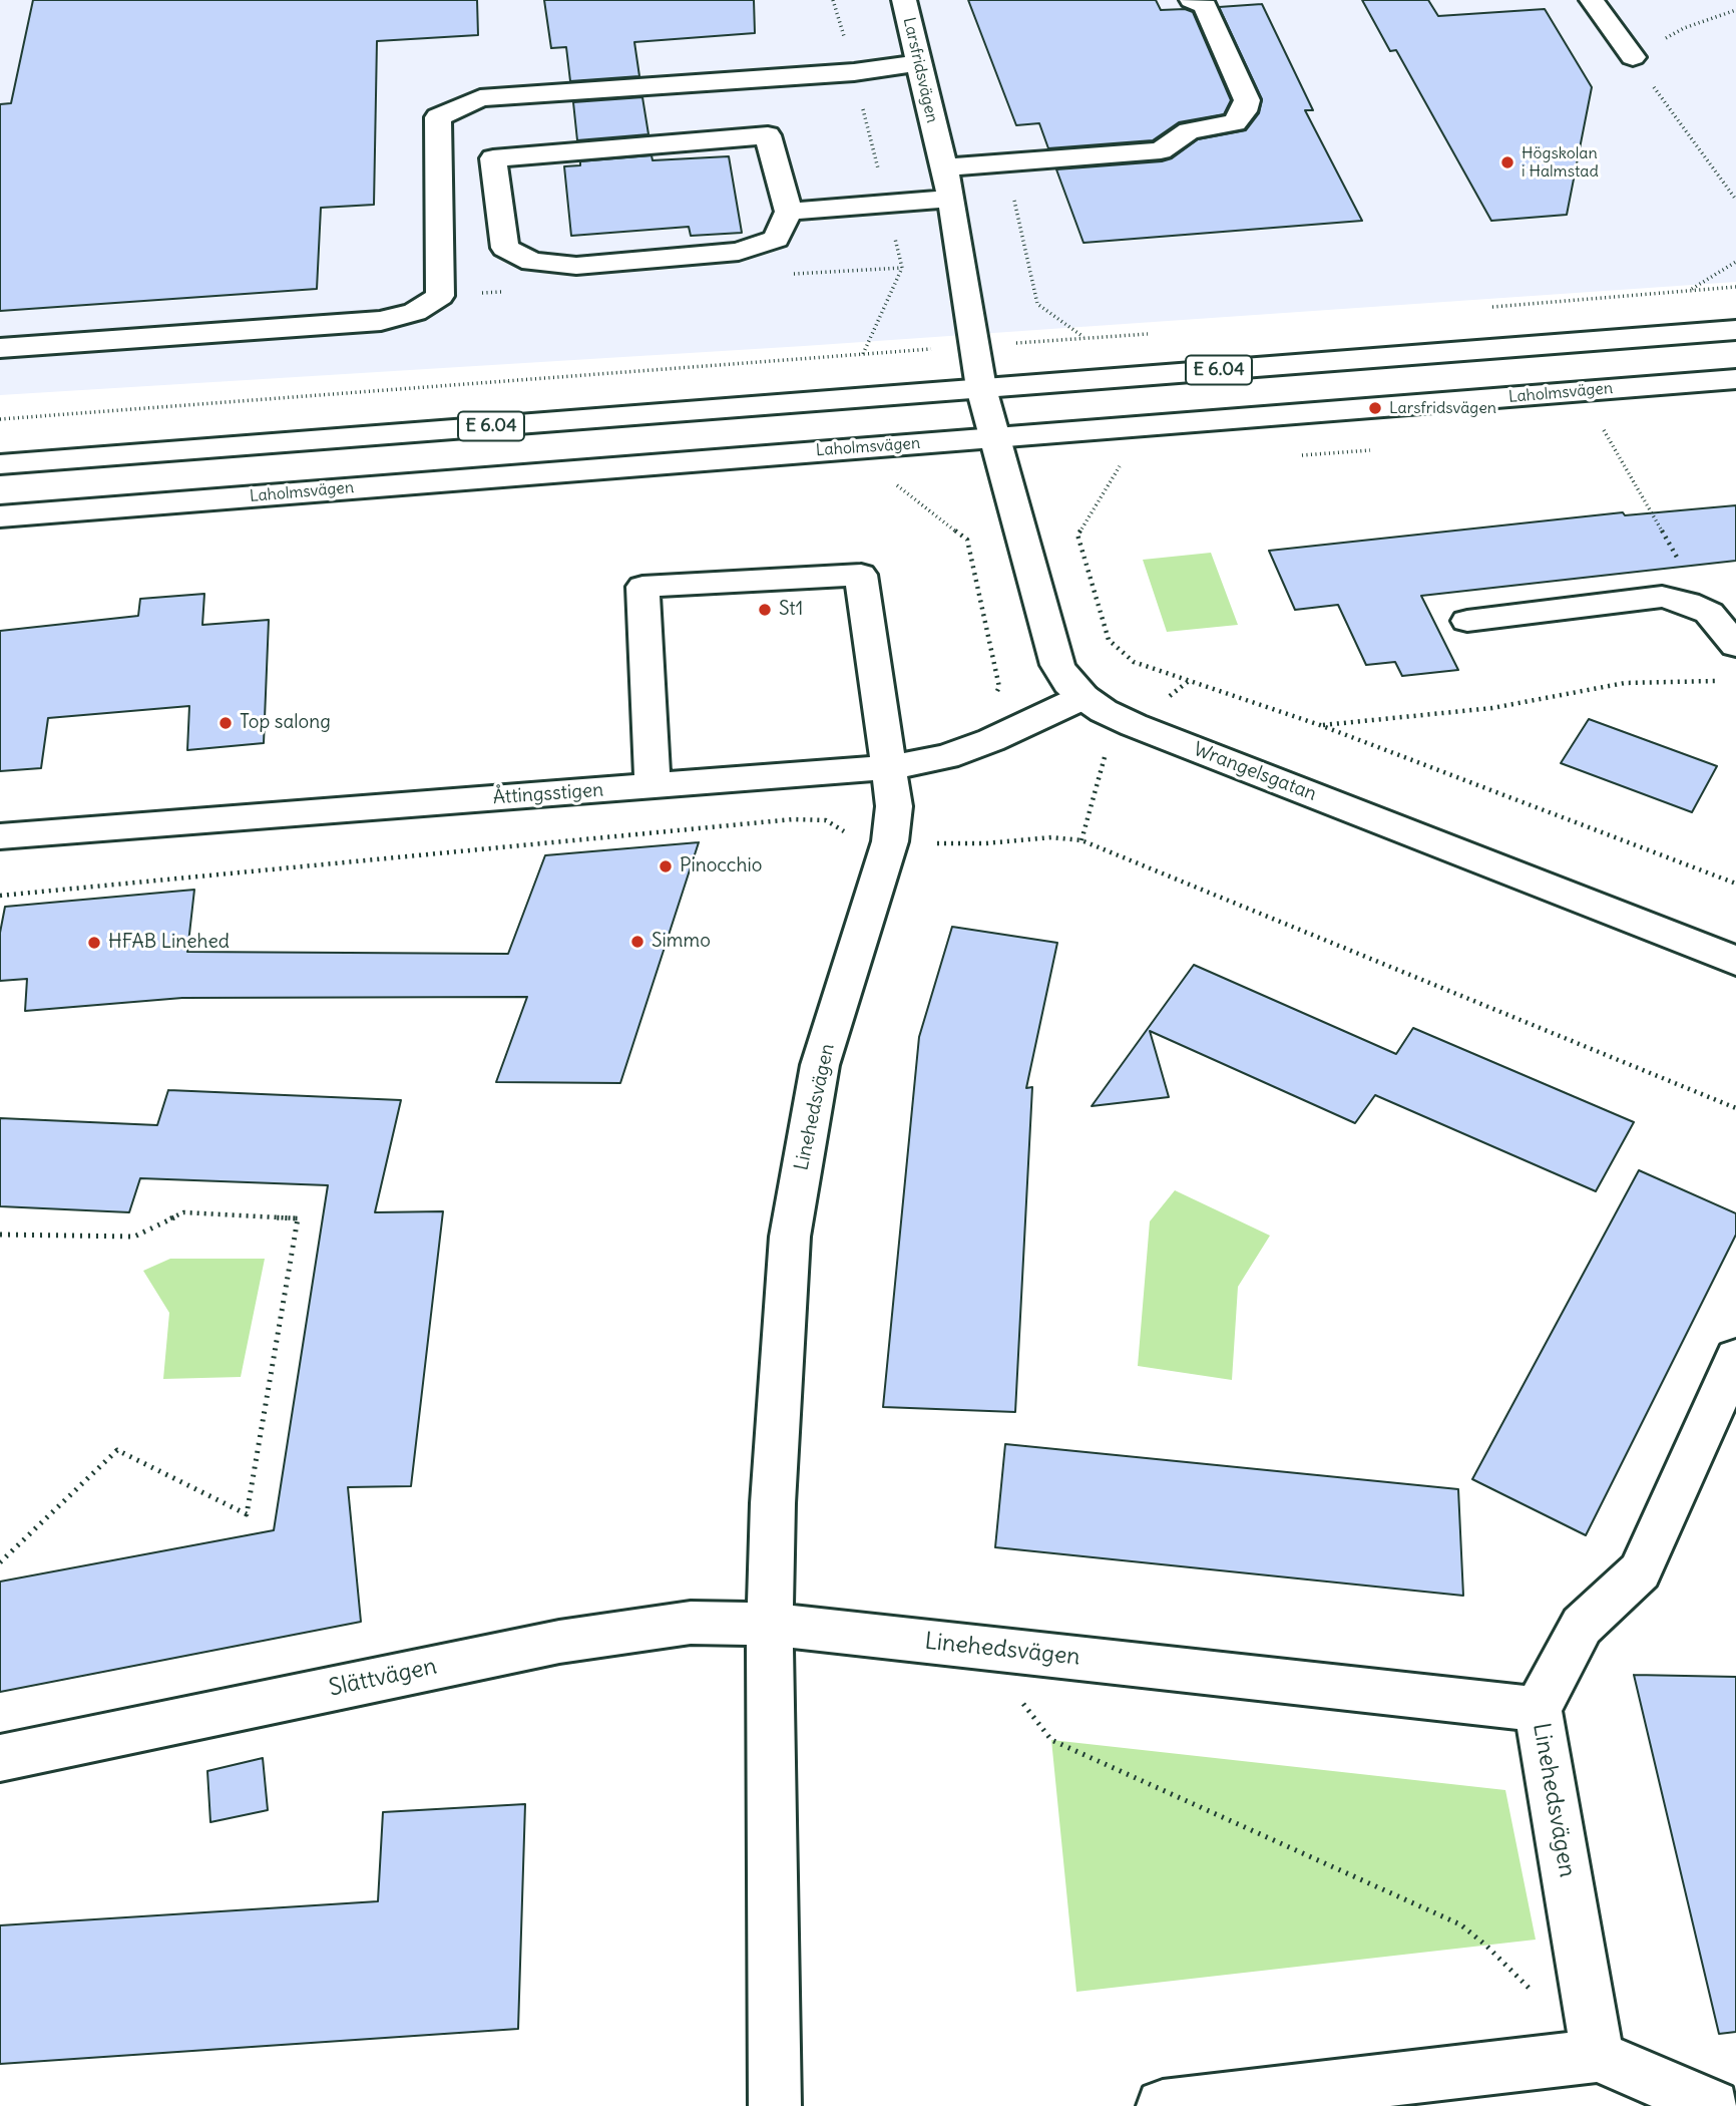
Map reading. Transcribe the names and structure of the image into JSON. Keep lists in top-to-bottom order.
{
  "streets": {
    "main road": [
      "Larsfridsvägen",
      "E 6.04",
      "Laholmsvägen",
      "Wrangelsgatan",
      "Åttingsstigen",
      "Linehedsvägen",
      "Slättvägen"
    ]
  },
  "crossings": [
    ["Larsfridsvägen", "E 6.04"],
    ["Larsfridsvägen", "Wrangelsgatan"],
    ["E 6.04", "Wrangelsgatan"],
    ["Laholmsvägen", "Wrangelsgatan"],
    ["Wrangelsgatan", "Åttingsstigen"],
    ["Åttingsstigen", "Linehedsvägen"],
    ["Linehedsvägen", "Slättvägen"]
  ],
  "places": [
    "Högskolan i Halmstad",
    "Larsfridsvägen",
    "St1",
    "Top salong",
    "Pinocchio",
    "Simmo",
    "HFAB Linehed"
  ]
}
